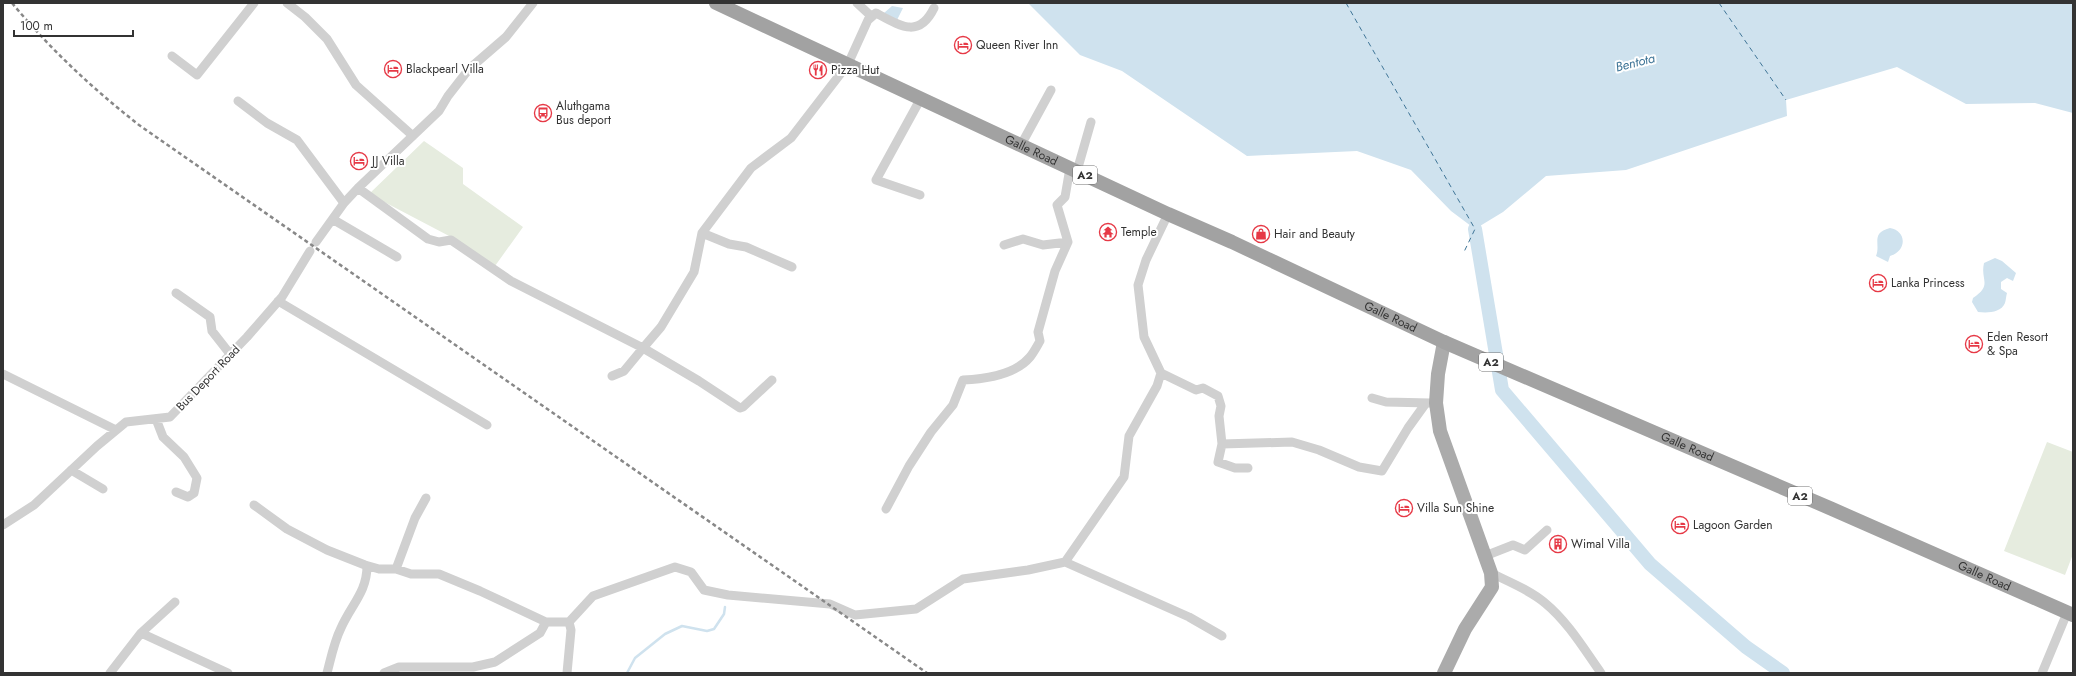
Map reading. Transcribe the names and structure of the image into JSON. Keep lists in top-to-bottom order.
{
  "streets": {
    "highway": ["Galle Road", "A2"],
    "street": ["Bus Deport Road"]
  },
  "water": ["Bentota"],
  "places": {
    "hotel": [
      "Queen River Inn",
      "Blackpearl Villa",
      "JJ Villa",
      "Lanka Princess",
      "Eden Resort & Spa",
      "Villa Sun Shine",
      "Lagoon Garden"
    ],
    "restaurant": ["Pizza Hut"],
    "bus stop": ["Aluthgama Bus deport"],
    "temple": ["Temple"],
    "shop": ["Hair and Beauty"],
    "building": ["Wimal Villa"]
  },
  "scale_bar": "100 m"
}
